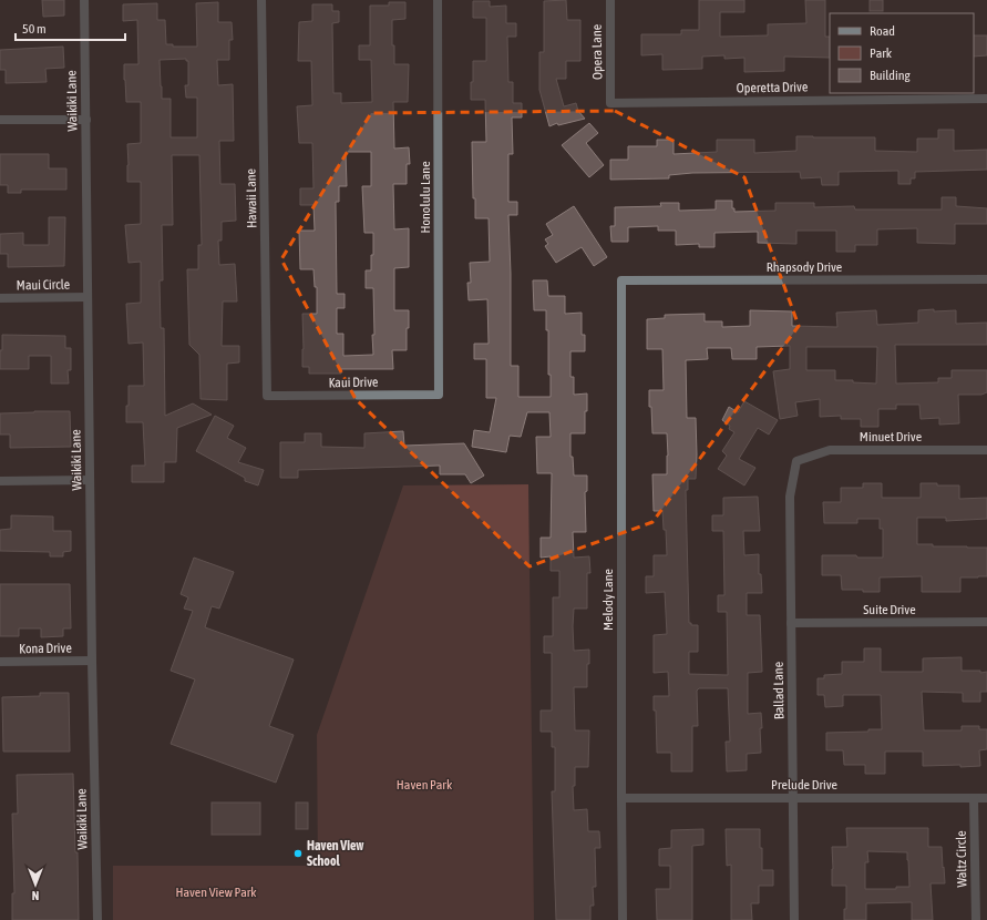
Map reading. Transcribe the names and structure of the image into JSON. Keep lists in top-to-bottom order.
{
  "streets": {
    "street": [
      "Opera Lane",
      "Operetta Drive",
      "Waikiki Lane",
      "Honolulu Lane",
      "Hawaii Lane",
      "Rhapsody Drive",
      "Maui Circle",
      "Kaui Drive",
      "Minuet Drive",
      "Melody Lane",
      "Suite Drive",
      "Kona Drive",
      "Ballad Lane",
      "Prelude Drive",
      "Waltz Circle"
    ]
  },
  "crossings": [
    ["Opera Lane", "Operetta Drive"],
    ["Waikiki Lane", "Maui Circle"],
    ["Waikiki Lane", "Kona Drive"],
    ["Honolulu Lane", "Kaui Drive"],
    ["Hawaii Lane", "Kaui Drive"],
    ["Rhapsody Drive", "Melody Lane"],
    ["Minuet Drive", "Ballad Lane"],
    ["Melody Lane", "Prelude Drive"],
    ["Suite Drive", "Ballad Lane"],
    ["Ballad Lane", "Prelude Drive"],
    ["Prelude Drive", "Waltz Circle"]
  ],
  "parks": ["Haven Park", "Haven View Park"],
  "places": ["Haven View School"],
  "legend": ["Road", "Park", "Building"],
  "scale_bar": "50 m",
  "north": "bottom"
}
